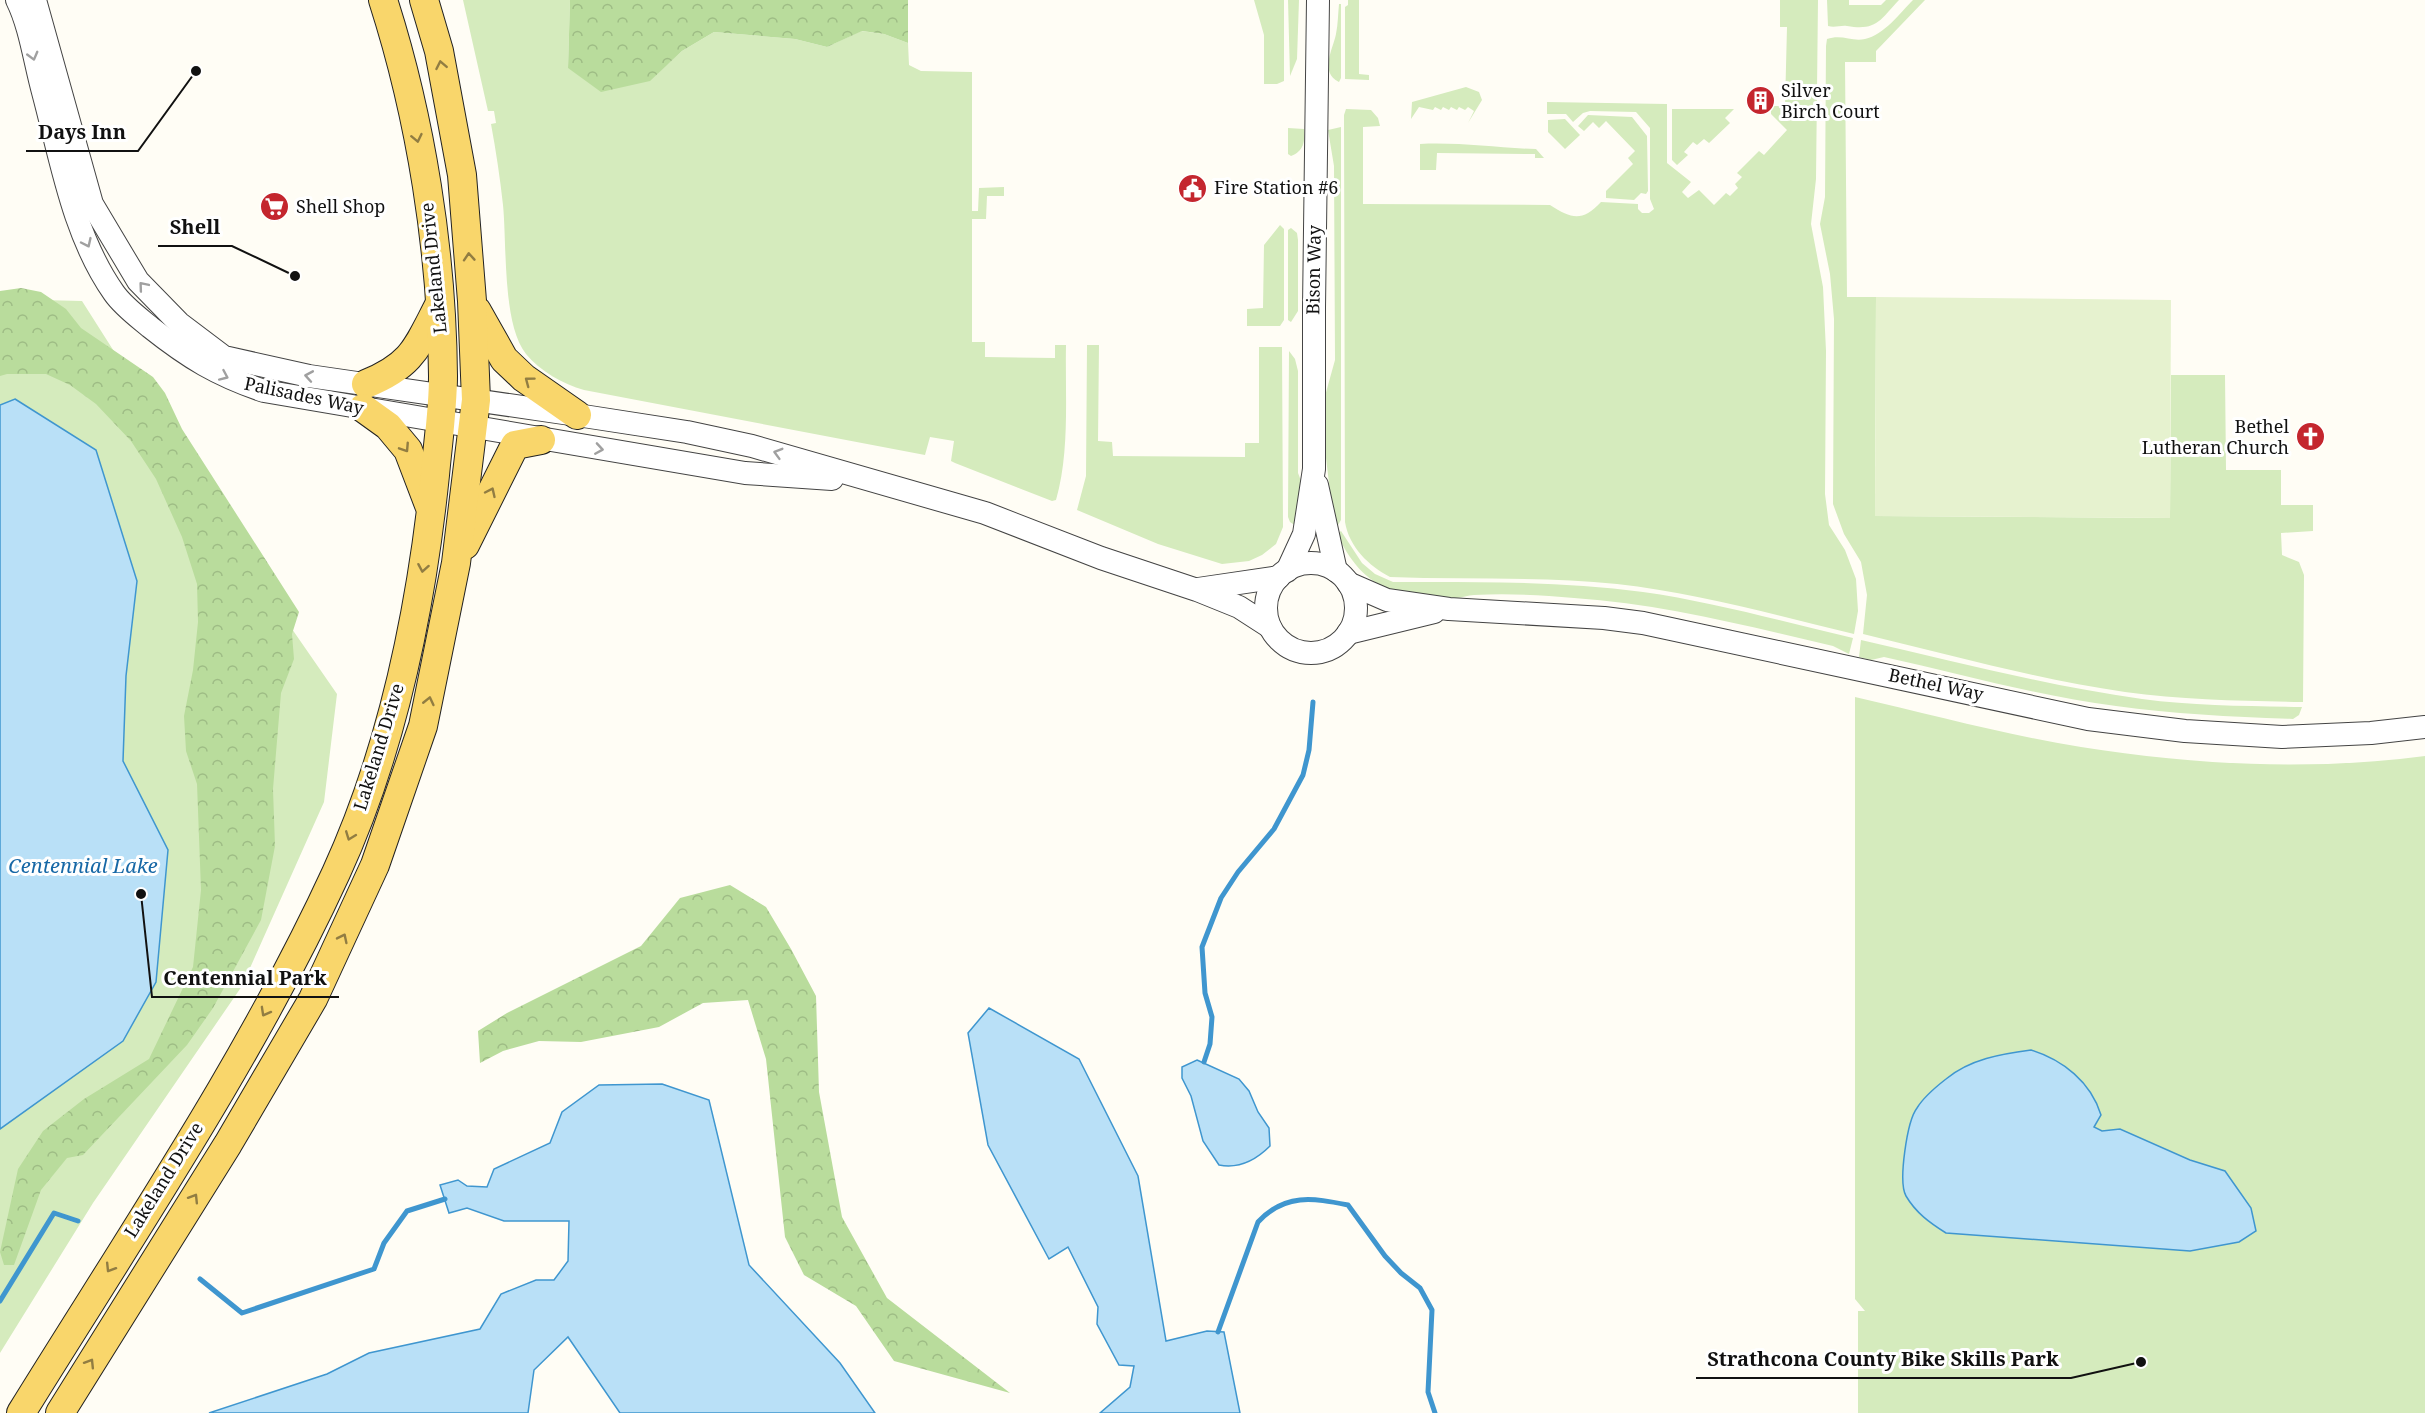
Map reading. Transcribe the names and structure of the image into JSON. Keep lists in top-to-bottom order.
{
  "streets": {
    "main road": ["Lakeland Drive"],
    "street": ["Bison Way", "Palisades Way", "Bethel Way"]
  },
  "crossings": [
    ["Lakeland Drive", "Palisades Way"],
    ["Bison Way", "Bethel Way"]
  ],
  "water": ["Centennial Lake"],
  "places": {
    "other": [
      "Days Inn",
      "Shell",
      "Centennial Park",
      "Strathcona County Bike Skills Park"
    ],
    "building": ["Silver Birch Court"],
    "public building": ["Fire Station #6"],
    "supermarket": ["Shell Shop"],
    "church": ["Bethel Lutheran Church"]
  }
}
